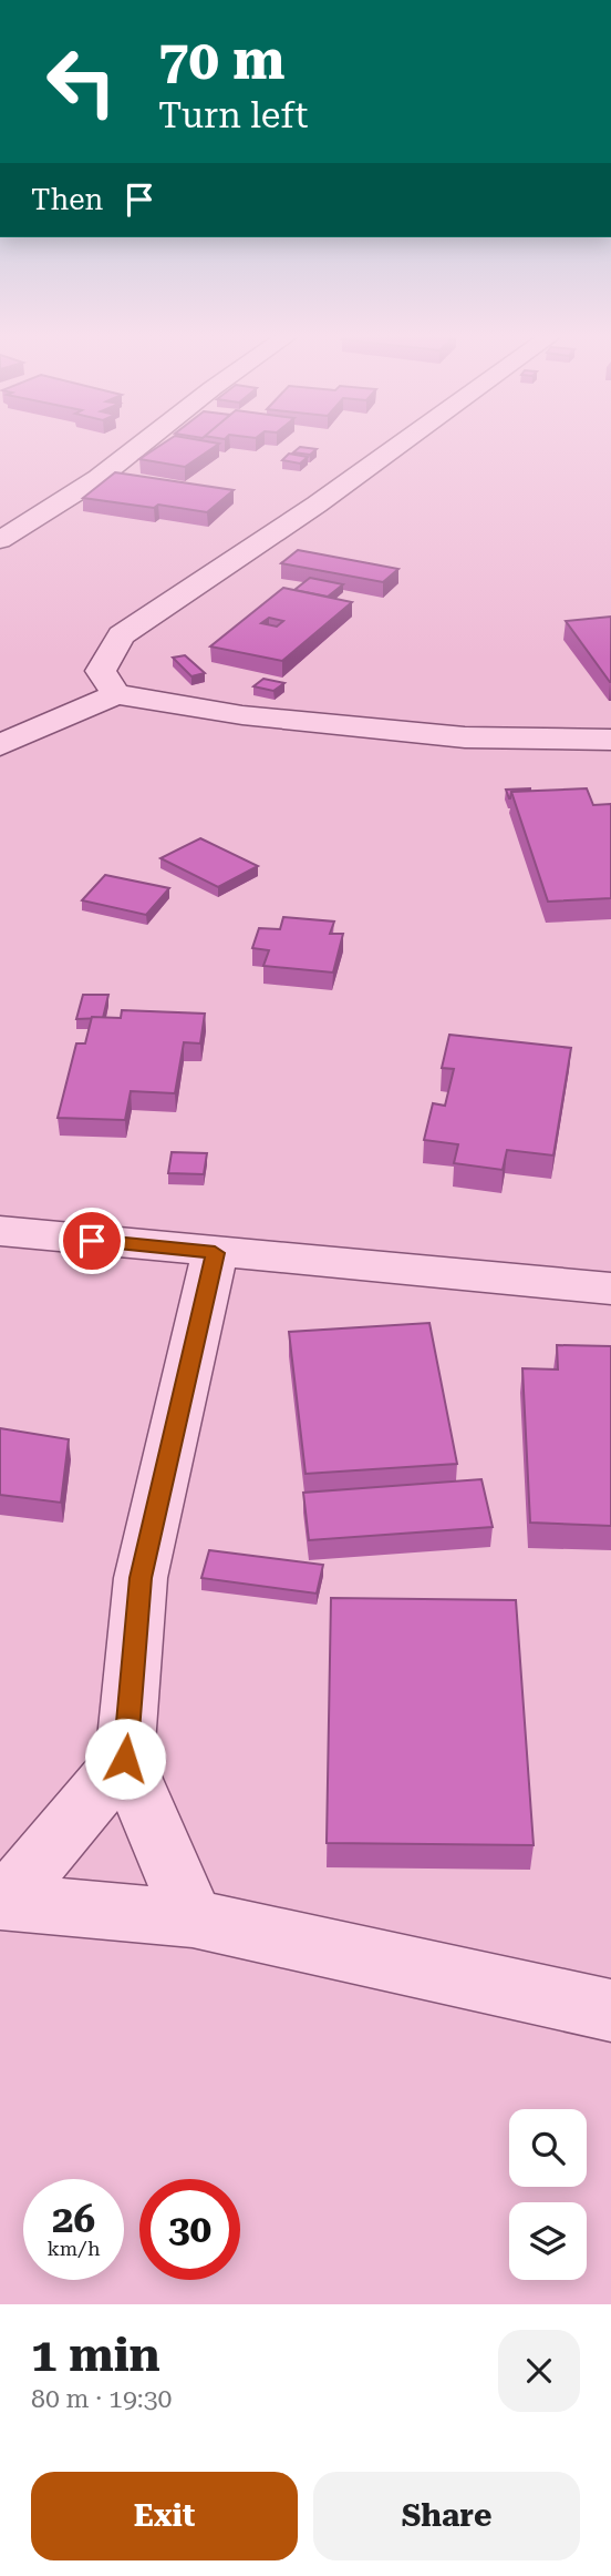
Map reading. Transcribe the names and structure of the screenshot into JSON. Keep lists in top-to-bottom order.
{
  "page": {
    "turn": ["70 m", "Turn left"],
    "then": "Then",
    "speed": "26 km/h",
    "limit": "30",
    "heading": ["1 min", "80 m · 19:30"],
    "buttons": ["Exit", "Share"]
  }
}
